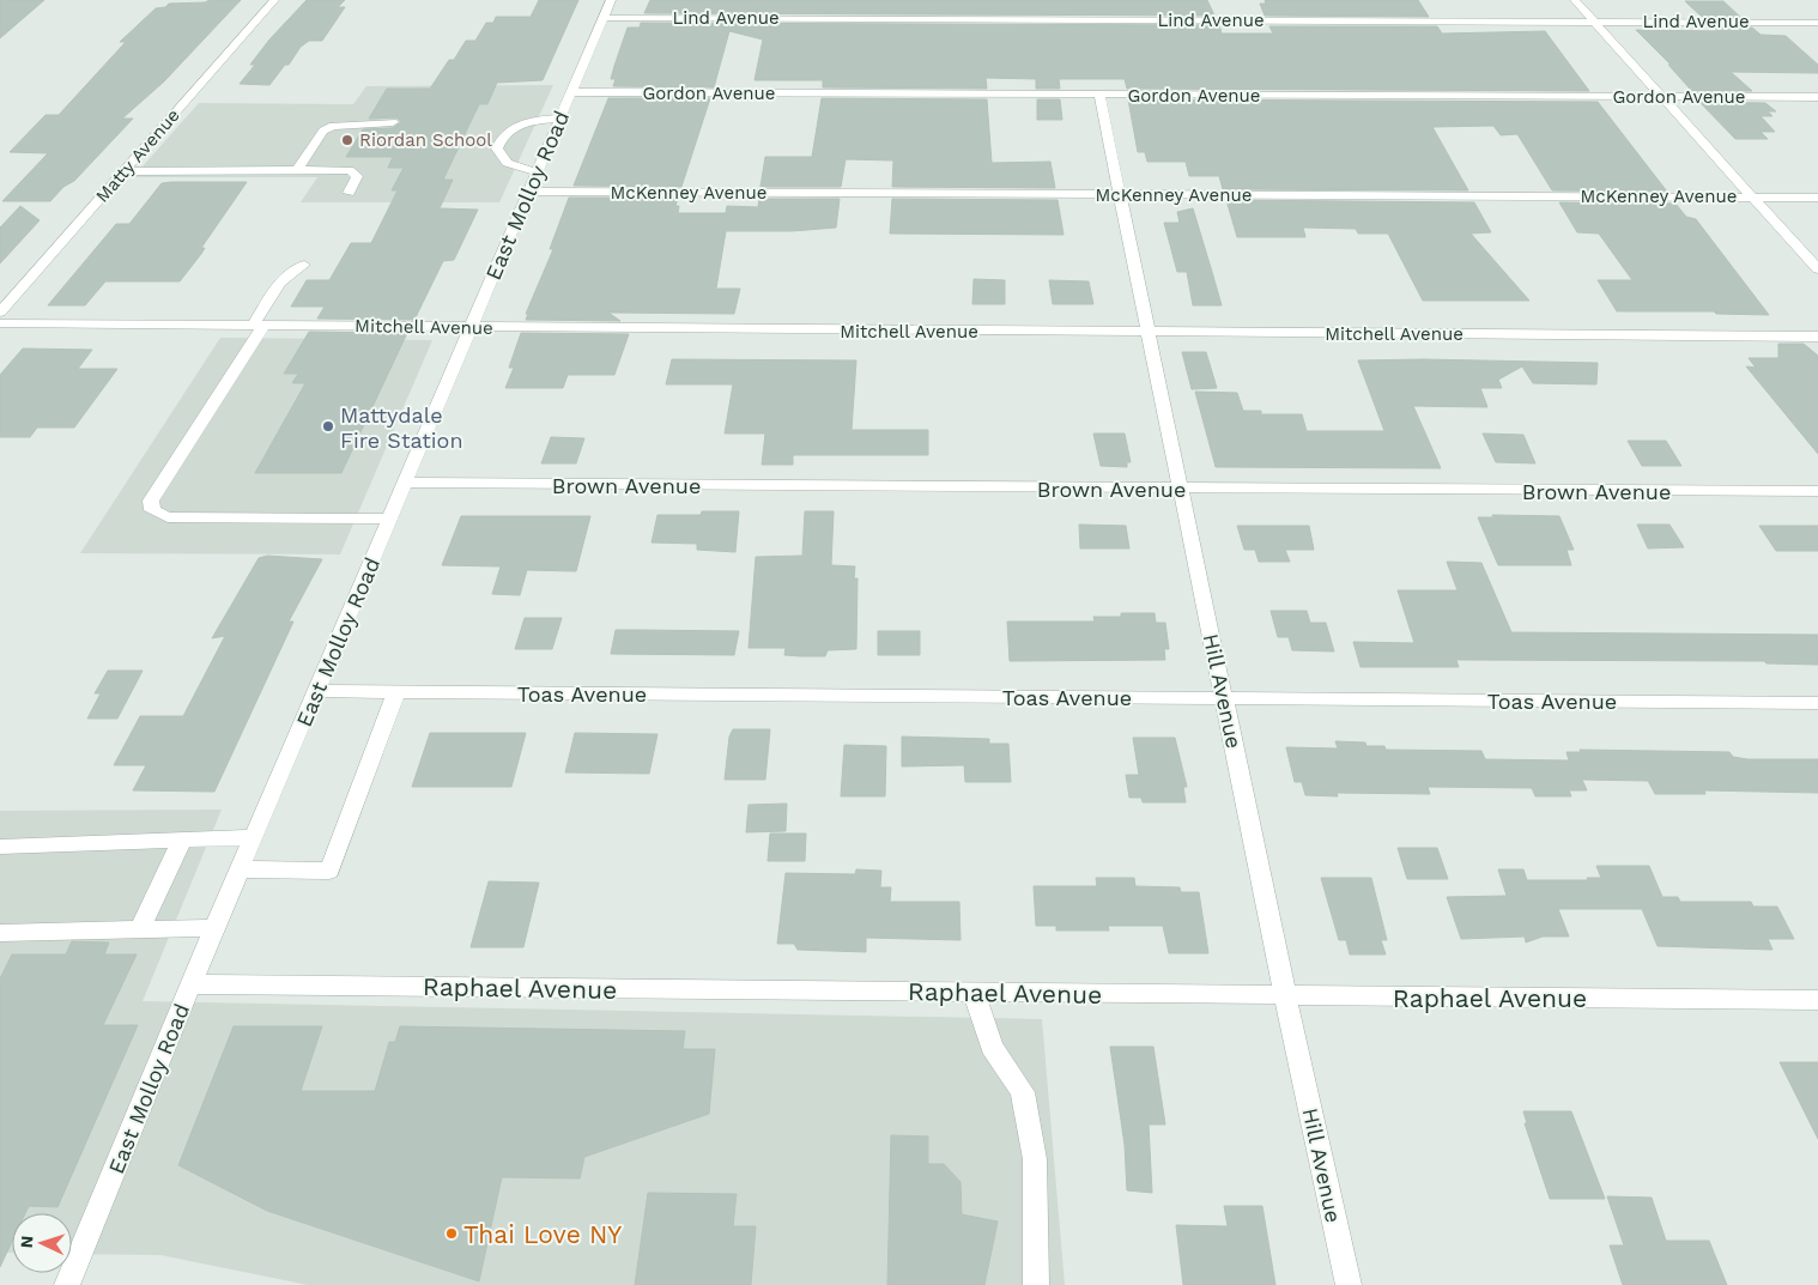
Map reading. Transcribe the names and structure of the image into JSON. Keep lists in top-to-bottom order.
{
  "streets": {
    "street": [
      "Lind Avenue",
      "Gordon Avenue",
      "Matty Avenue",
      "McKenney Avenue",
      "East Molloy Road",
      "Mitchell Avenue",
      "Brown Avenue",
      "Hill Avenue",
      "Toas Avenue",
      "Raphael Avenue"
    ]
  },
  "crossings": [
    ["Lind Avenue", "East Molloy Road"],
    ["Gordon Avenue", "East Molloy Road"],
    ["Gordon Avenue", "Hill Avenue"],
    ["McKenney Avenue", "East Molloy Road"],
    ["McKenney Avenue", "Hill Avenue"],
    ["East Molloy Road", "Mitchell Avenue"],
    ["East Molloy Road", "Brown Avenue"],
    ["East Molloy Road", "Toas Avenue"],
    ["East Molloy Road", "Raphael Avenue"],
    ["Mitchell Avenue", "Hill Avenue"],
    ["Brown Avenue", "Hill Avenue"],
    ["Hill Avenue", "Toas Avenue"],
    ["Hill Avenue", "Raphael Avenue"]
  ],
  "places": ["Riordan School", "Mattydale Fire Station", "Thai Love NY"],
  "north": "left"
}
